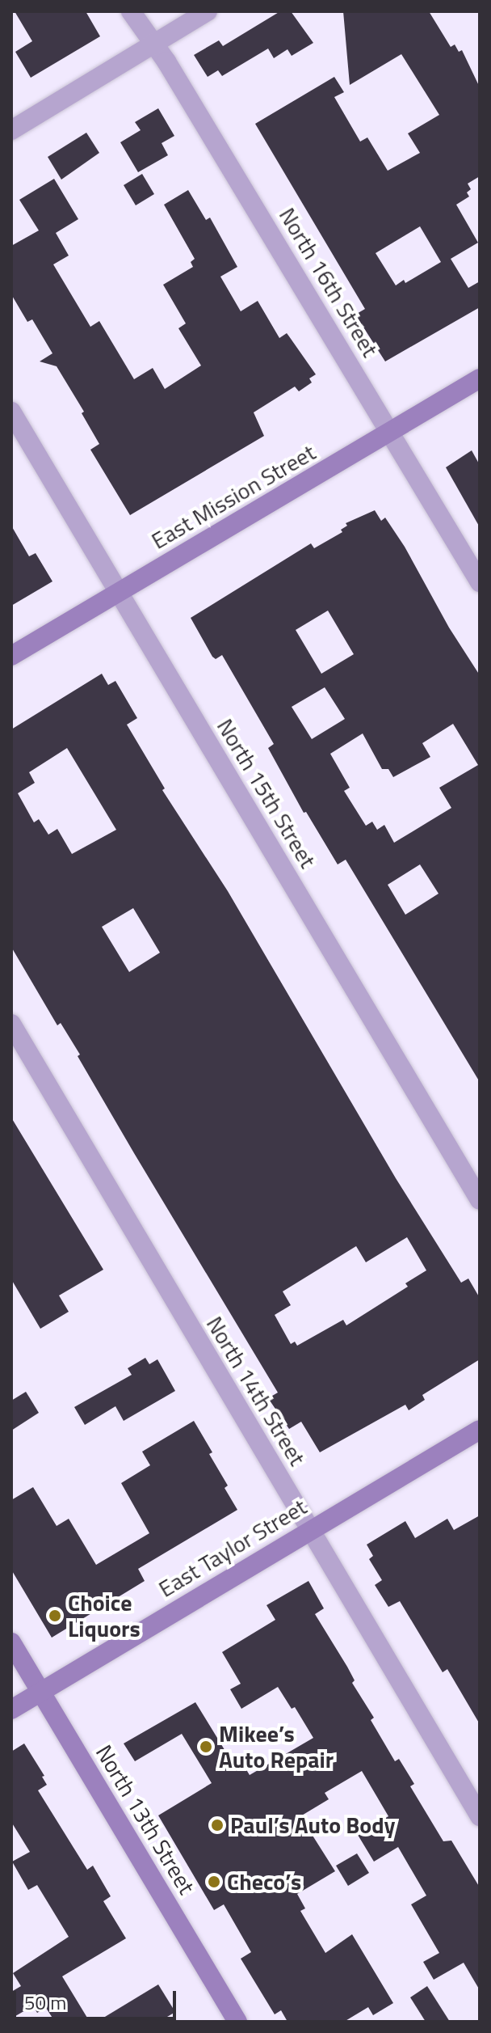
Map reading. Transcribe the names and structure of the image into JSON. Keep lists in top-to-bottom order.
{
  "streets": {
    "main road": ["East Mission Street", "East Taylor Street", "North 13th Street"],
    "street": ["North 16th Street", "North 15th Street", "North 14th Street"]
  },
  "crossings": [
    ["North 16th Street", "East Mission Street"],
    ["East Mission Street", "North 15th Street"],
    ["North 14th Street", "East Taylor Street"],
    ["East Taylor Street", "North 13th Street"]
  ],
  "places": [
    "Choice Liquors",
    "Mikee’s Auto Repair",
    "Paul’s Auto Body",
    "Checo’s"
  ],
  "scale_bar": "50 m"
}
